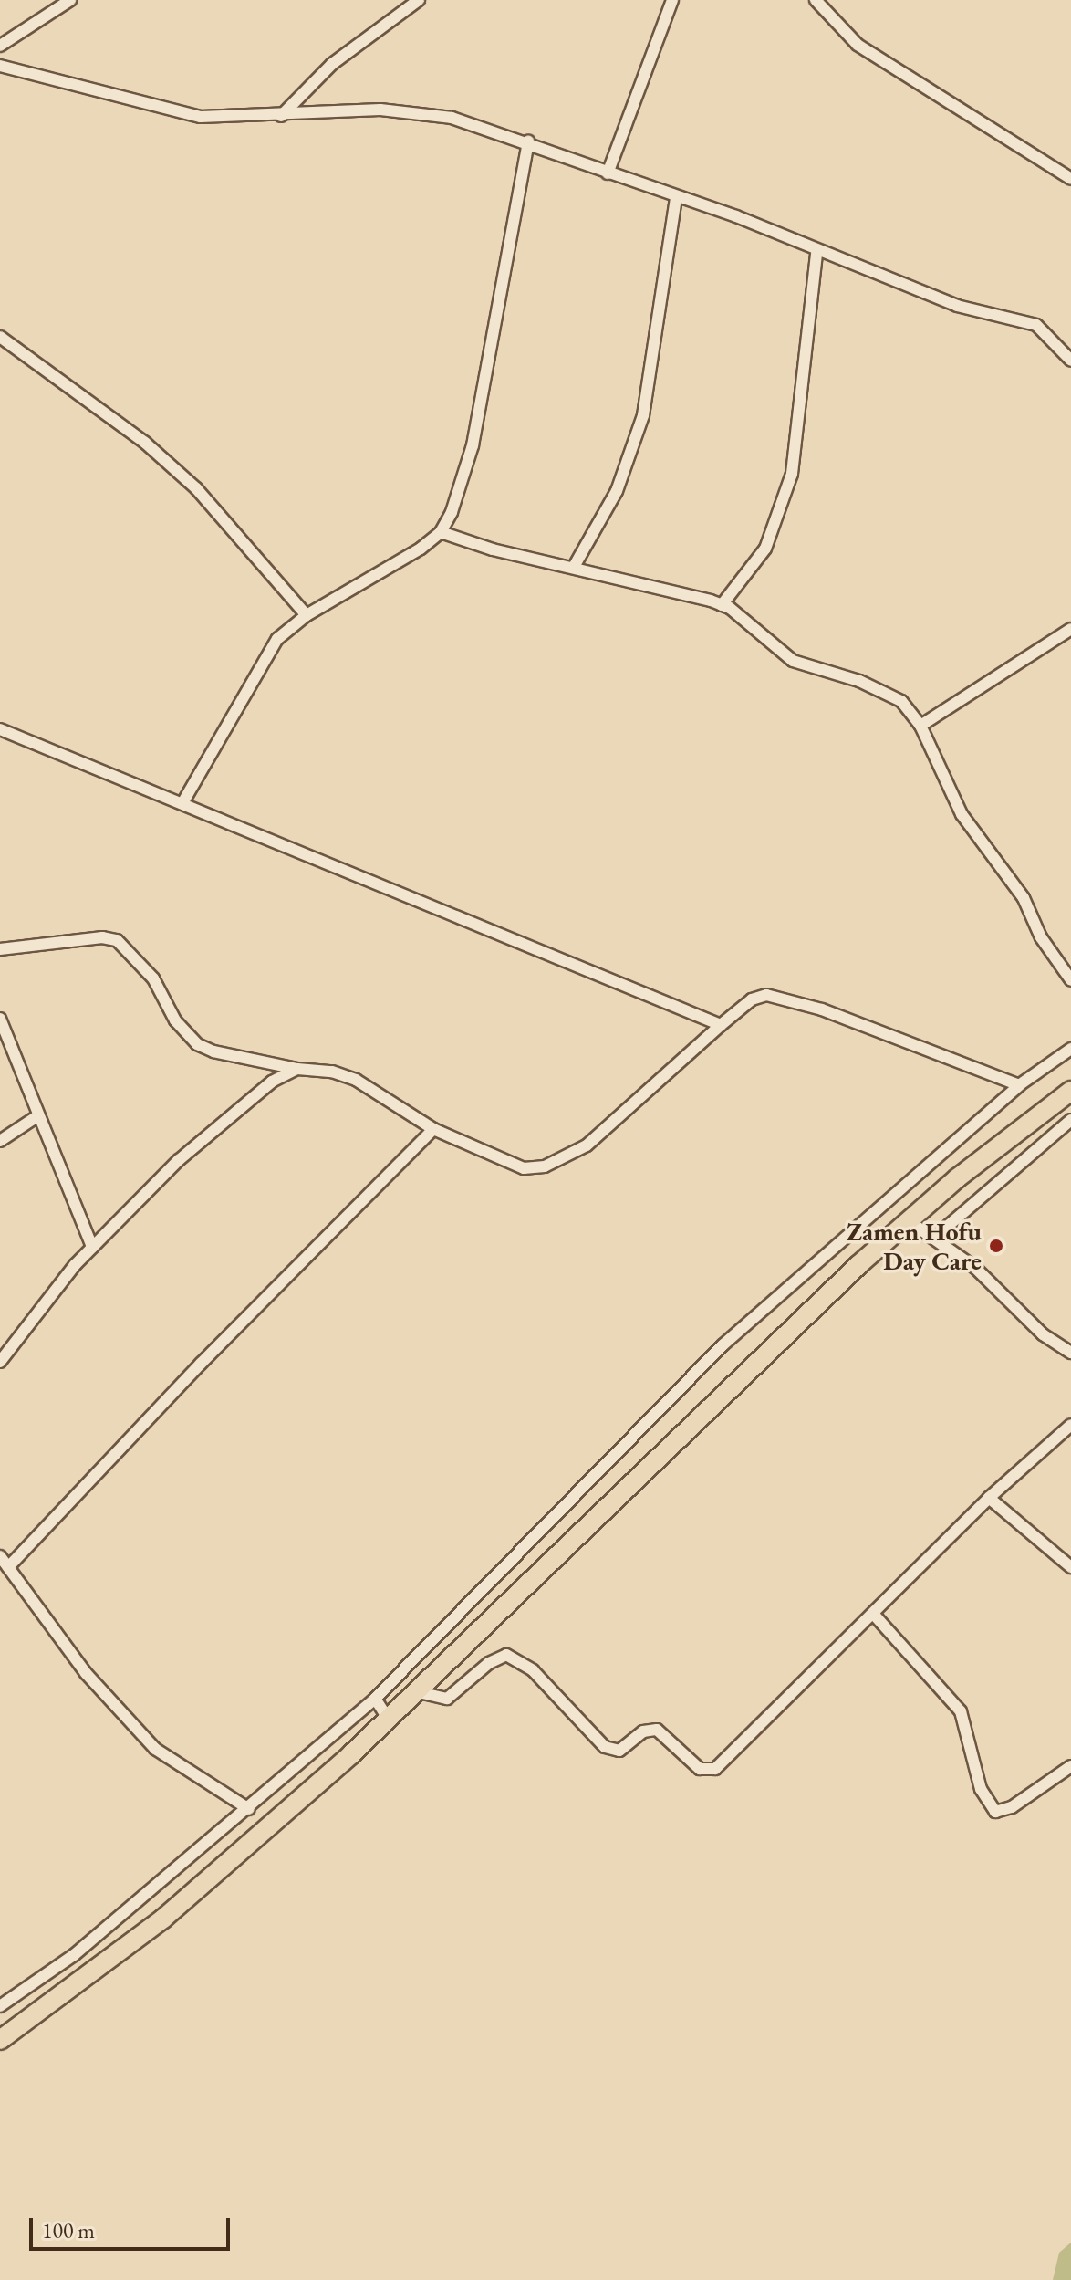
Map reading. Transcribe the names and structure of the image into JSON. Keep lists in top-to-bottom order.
{
  "places": ["Zamen Hofu Day Care"],
  "scale_bar": "100 m"
}
